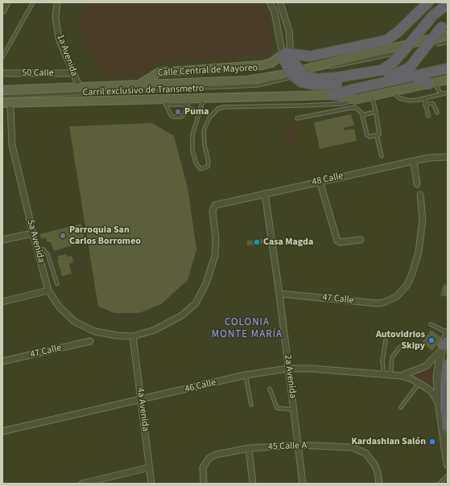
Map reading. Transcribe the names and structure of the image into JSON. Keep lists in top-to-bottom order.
{
  "streets": {
    "main road": ["Calle Central de Mayoreo"],
    "street": [
      "1a Avenida",
      "50 Calle",
      "48 Calle",
      "5a Avenida",
      "47 Calle",
      "2a Avenida",
      "46 Calle",
      "4a Avenida",
      "45 Calle A"
    ],
    "lane": ["Carril exclusivo de Transmetro"]
  },
  "crossings": [
    ["1a Avenida", "Calle Central de Mayoreo"],
    ["1a Avenida", "50 Calle"],
    ["48 Calle", "5a Avenida"],
    ["48 Calle", "2a Avenida"],
    ["48 Calle", "4a Avenida"],
    ["5a Avenida", "4a Avenida"],
    ["47 Calle", "2a Avenida"],
    ["2a Avenida", "46 Calle"],
    ["2a Avenida", "45 Calle A"],
    ["46 Calle", "4a Avenida"]
  ],
  "districts": ["COLONIA MONTE MARÍA"],
  "places": [
    "Puma",
    "Parroquia San Carlos Borromeo",
    "Casa Magda",
    "Autovidrios Skipy",
    "Kardashian Salón"
  ]
}
